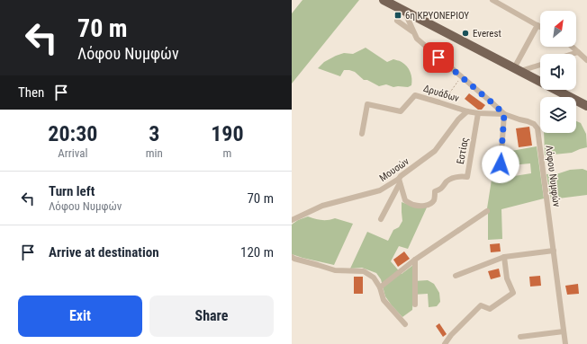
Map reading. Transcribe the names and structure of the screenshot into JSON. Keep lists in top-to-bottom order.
{
  "streets": {
    "street": [
      "Δρυάδων",
      "Εστίας",
      "Μουσών",
      "Λόφου Νυμφών"
    ]
  },
  "crossings": [
    ["Δρυάδων", "Εστίας"],
    ["Δρυάδων", "Μουσών"],
    ["Δρυάδων", "Λόφου Νυμφών"],
    ["Εστίας", "Μουσών"]
  ],
  "places": {
    "transit": ["6η ΚΡΥΟΝΕΡΙΟΥ"],
    "other": ["Everest"]
  },
  "north": "top right",
  "page": {
    "turn": ["70 m", "Λόφου Νυμφών"],
    "then": "Then",
    "eta": [
      "20:30",
      "Arrival",
      "3",
      "min",
      "190",
      "m"
    ],
    "list": [
      {
        "name": "Turn left",
        "note": "Λόφου Νυμφών",
        "value": "70 m"
      },
      {
        "name": "Arrive at destination",
        "value": "120 m"
      }
    ],
    "buttons": ["Exit", "Share"]
  }
}
